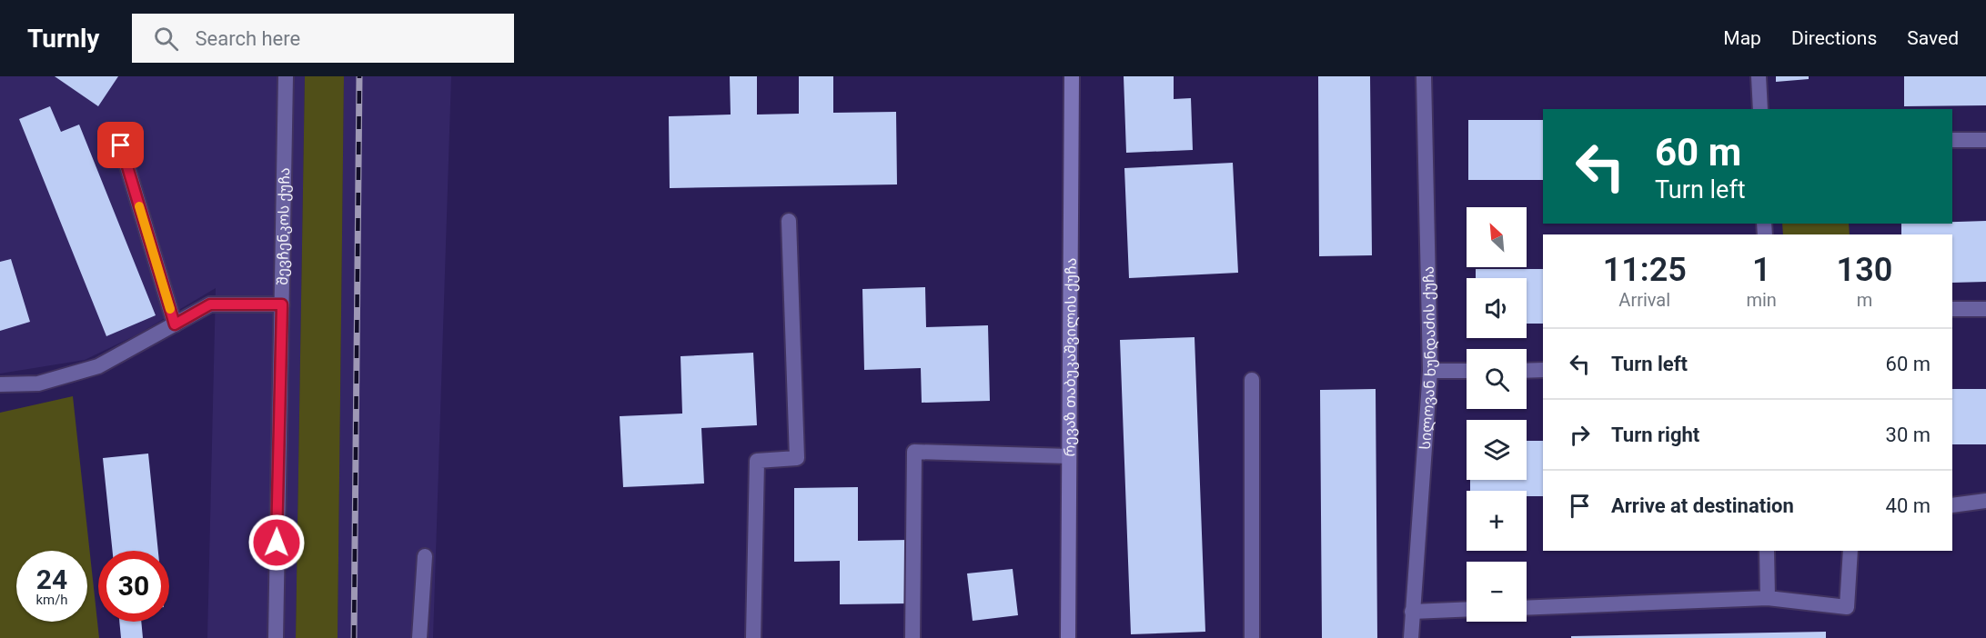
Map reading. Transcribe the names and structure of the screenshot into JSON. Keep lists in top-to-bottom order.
{
  "streets": {
    "main road": ["რევაზ თაბუკაშვილის ქუჩა"],
    "street": ["შევჩენკოს ქუჩა", "სილოვან ხუნდაძის ქუჩა"]
  },
  "north": "top left",
  "page": {
    "header": "Turnly",
    "search": "Search here",
    "nav": ["Map", "Directions", "Saved"],
    "turn": ["60 m", "Turn left"],
    "map_buttons": ["+", "−"],
    "eta": [
      "11:25",
      "Arrival",
      "1",
      "min",
      "130",
      "m"
    ],
    "list": [
      {
        "name": "Turn left",
        "value": "60 m"
      },
      {
        "name": "Turn right",
        "value": "30 m"
      },
      {
        "name": "Arrive at destination",
        "value": "40 m"
      }
    ],
    "speed": "24 km/h",
    "limit": "30"
  }
}
